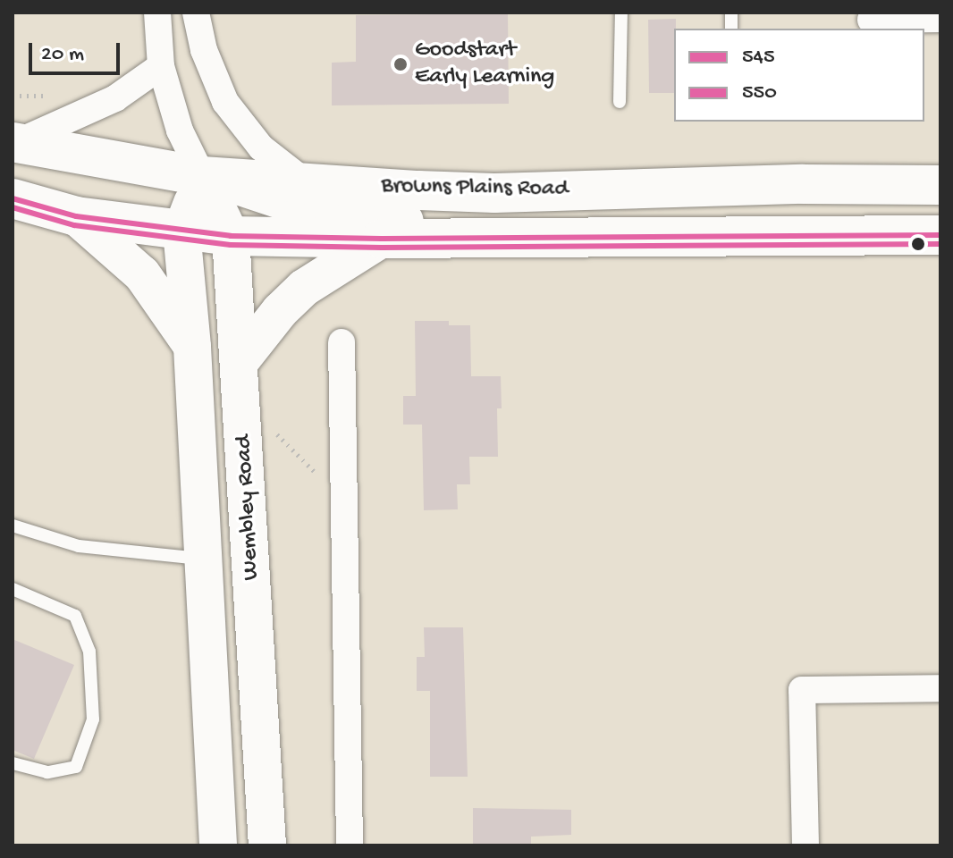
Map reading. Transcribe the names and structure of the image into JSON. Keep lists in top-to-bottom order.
{
  "streets": {
    "main road": ["Browns Plains Road", "Wembley Road"]
  },
  "crossings": [
    ["Browns Plains Road", "Wembley Road"]
  ],
  "places": ["Goodstart Early Learning"],
  "lines": ["transit line 545", "transit line 550"],
  "legend": ["545", "550"],
  "scale_bar": "20 m"
}
